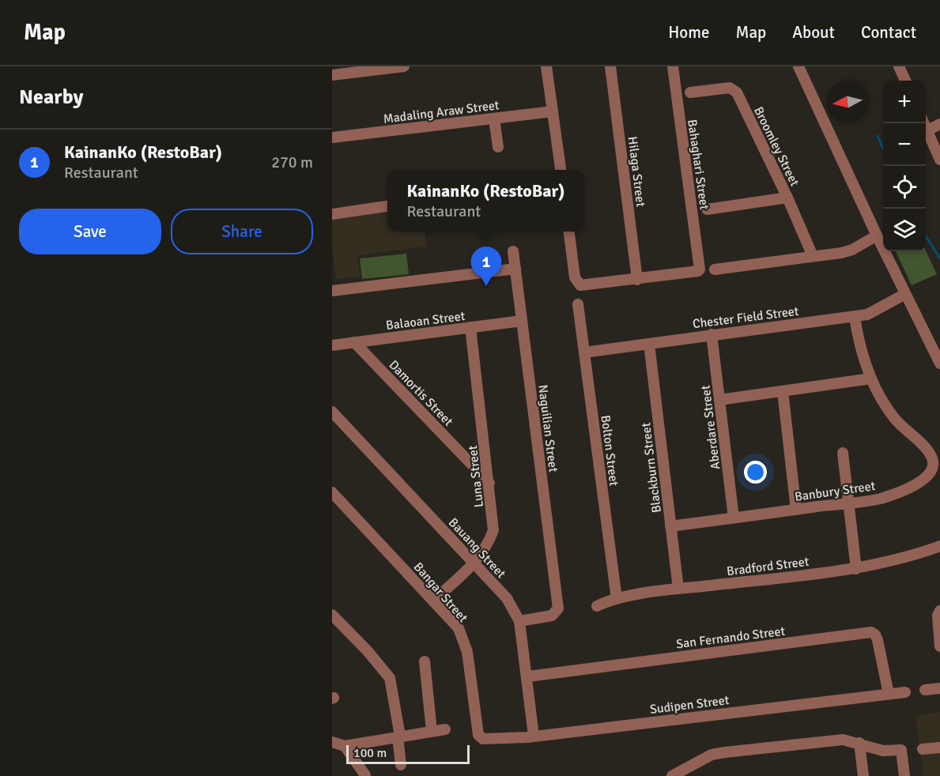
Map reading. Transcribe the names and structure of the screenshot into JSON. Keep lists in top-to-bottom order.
{
  "streets": {
    "street": [
      "Madaling Araw Street",
      "Broomley Street",
      "Bahaghari Street",
      "Hilaga Street",
      "Chester Field Street",
      "Balaoan Street",
      "Damortis Street",
      "Aberdare Street",
      "Naguilian Street",
      "Bolton Street",
      "Blackburn Street",
      "Luna Street",
      "Banbury Street",
      "Bauang Street",
      "Bradford Street",
      "Bangar Street",
      "San Fernando Street",
      "Sudipen Street"
    ]
  },
  "crossings": [
    ["Bahaghari Street", "Hilaga Street"],
    ["Chester Field Street", "Aberdare Street"],
    ["Chester Field Street", "Bolton Street"],
    ["Chester Field Street", "Blackburn Street"],
    ["Chester Field Street", "Banbury Street"],
    ["Balaoan Street", "Damortis Street"],
    ["Balaoan Street", "Naguilian Street"],
    ["Balaoan Street", "Luna Street"],
    ["Damortis Street", "Luna Street"],
    ["Aberdare Street", "Banbury Street"],
    ["Naguilian Street", "Bauang Street"],
    ["Bolton Street", "Bradford Street"],
    ["Blackburn Street", "Banbury Street"],
    ["Blackburn Street", "Bradford Street"],
    ["Luna Street", "Bauang Street"],
    ["Luna Street", "Bangar Street"],
    ["Bauang Street", "San Fernando Street"],
    ["Bauang Street", "Sudipen Street"],
    ["Bangar Street", "Sudipen Street"],
    ["San Fernando Street", "Sudipen Street"]
  ],
  "scale_bar": "100 m",
  "north": "left",
  "page": {
    "header": "Map",
    "nav": [
      "Home",
      "Map",
      "About",
      "Contact"
    ],
    "heading": "Nearby",
    "map_buttons": ["+", "−"],
    "list": [
      {
        "mark": "1",
        "name": "KainanKo (RestoBar)",
        "note": "Restaurant",
        "value": "270 m"
      }
    ],
    "popup": ["KainanKo (RestoBar)", "Restaurant"],
    "buttons": ["Save", "Share"],
    "pins": "1",
    "scale": "100 m"
  }
}
